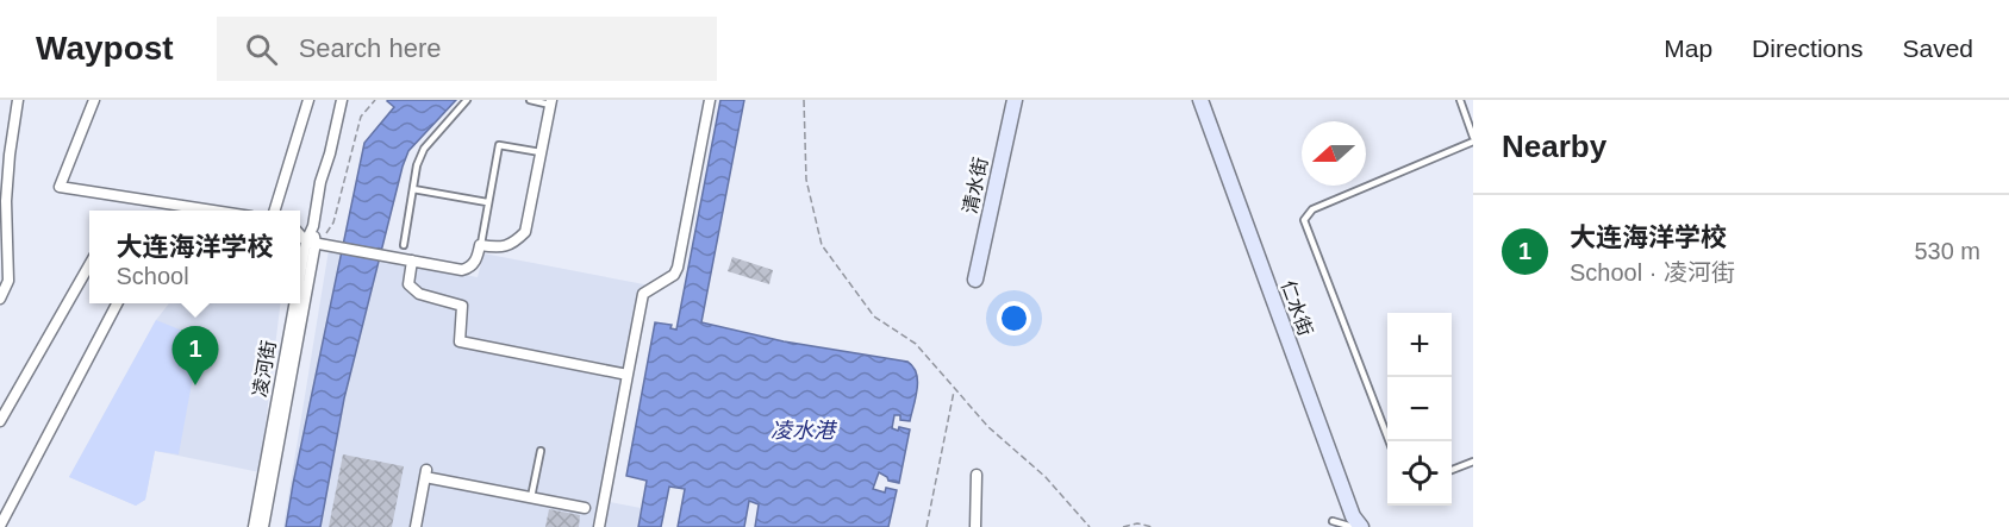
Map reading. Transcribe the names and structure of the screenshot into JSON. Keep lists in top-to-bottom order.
{
  "streets": {
    "street": ["清水街", "仁水街", "凌河街"]
  },
  "water": ["凌水港"],
  "north": "left",
  "page": {
    "header": "Waypost",
    "search": "Search here",
    "nav": ["Map", "Directions", "Saved"],
    "heading": "Nearby",
    "list": [
      {
        "mark": "1",
        "name": "大连海洋学校",
        "note": "School · 凌河街",
        "value": "530 m"
      }
    ],
    "popup": ["大连海洋学校", "School"],
    "map_buttons": ["+", "−"],
    "pins": "1"
  }
}
